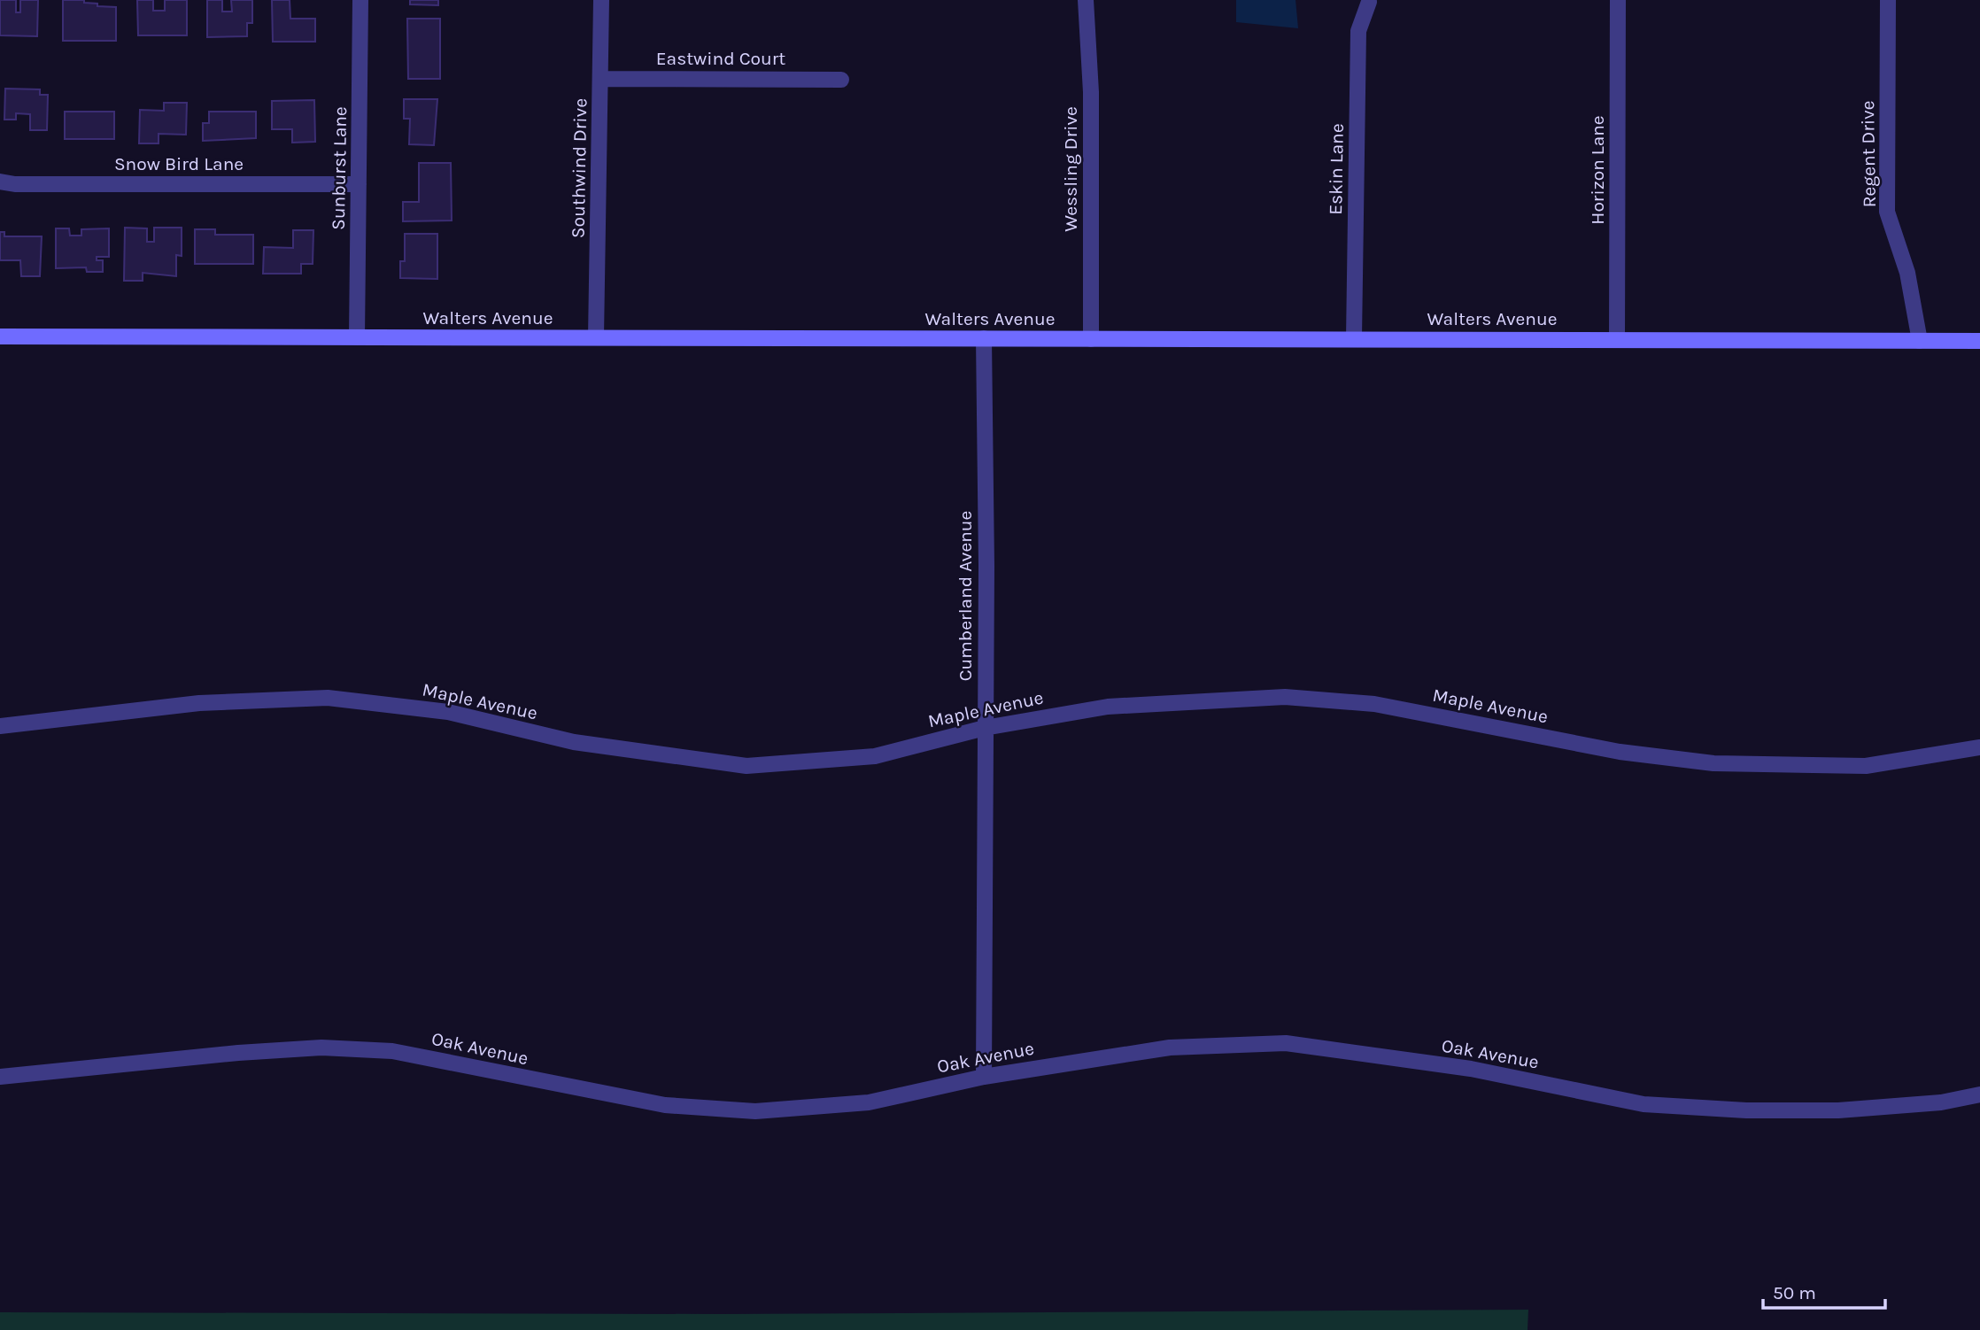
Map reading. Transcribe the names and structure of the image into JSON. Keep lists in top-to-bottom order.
{
  "streets": {
    "main road": ["Walters Avenue"],
    "street": [
      "Eastwind Court",
      "Regent Drive",
      "Snow Bird Lane",
      "Sunburst Lane",
      "Southwind Drive",
      "Wessling Drive",
      "Eskin Lane",
      "Horizon Lane",
      "Cumberland Avenue",
      "Maple Avenue",
      "Oak Avenue"
    ]
  },
  "crossings": [
    ["Eastwind Court", "Southwind Drive"],
    ["Regent Drive", "Walters Avenue"],
    ["Snow Bird Lane", "Sunburst Lane"],
    ["Sunburst Lane", "Walters Avenue"],
    ["Southwind Drive", "Walters Avenue"],
    ["Wessling Drive", "Walters Avenue"],
    ["Eskin Lane", "Walters Avenue"],
    ["Horizon Lane", "Walters Avenue"],
    ["Walters Avenue", "Cumberland Avenue"],
    ["Cumberland Avenue", "Maple Avenue"],
    ["Cumberland Avenue", "Oak Avenue"]
  ],
  "scale_bar": "50 m"
}
